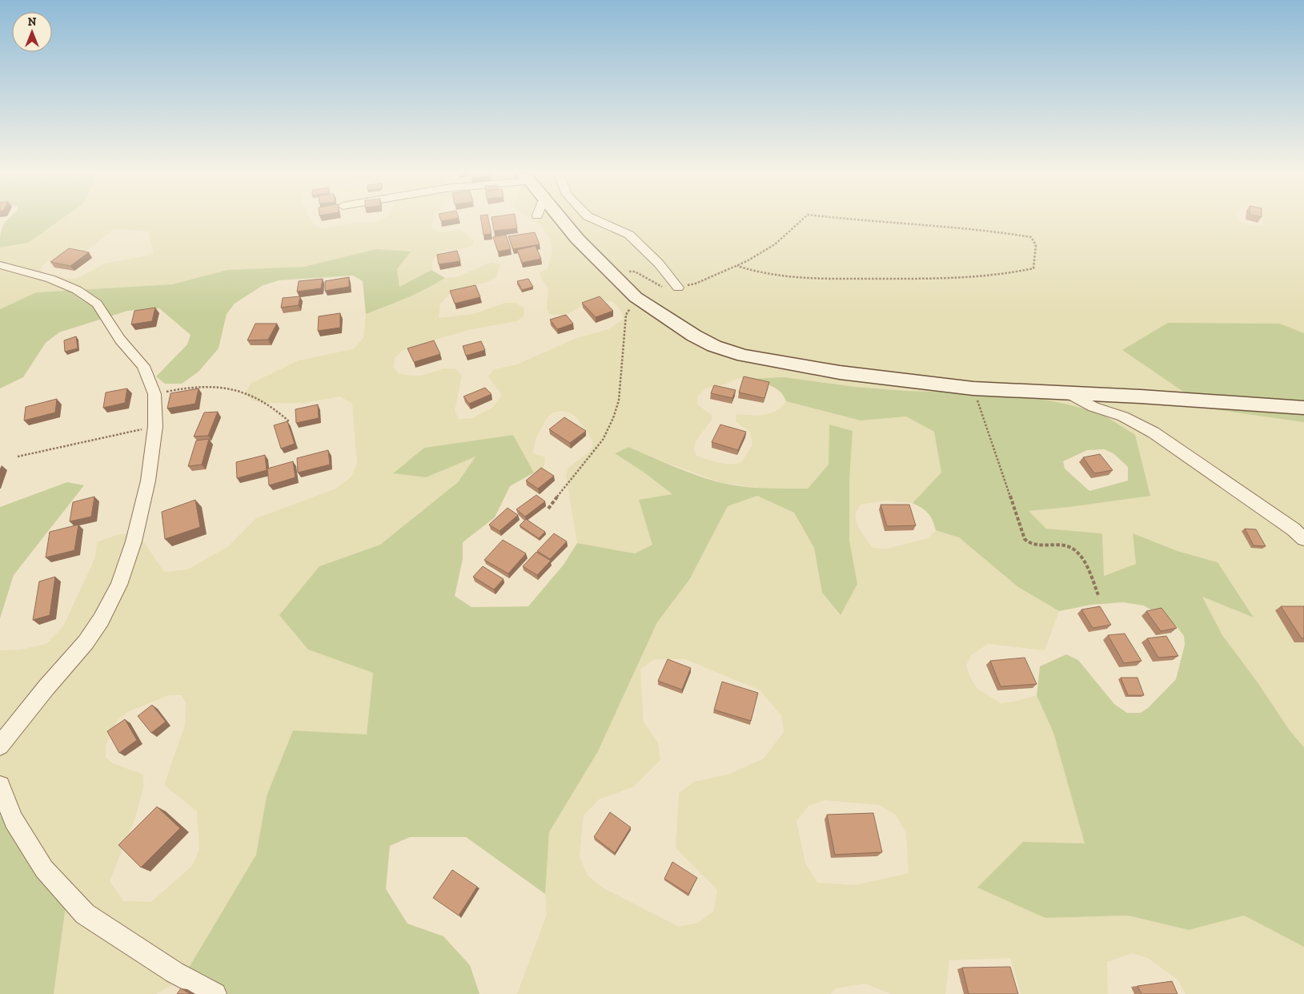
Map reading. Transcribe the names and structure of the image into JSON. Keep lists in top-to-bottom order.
{
  "north": "top"
}
